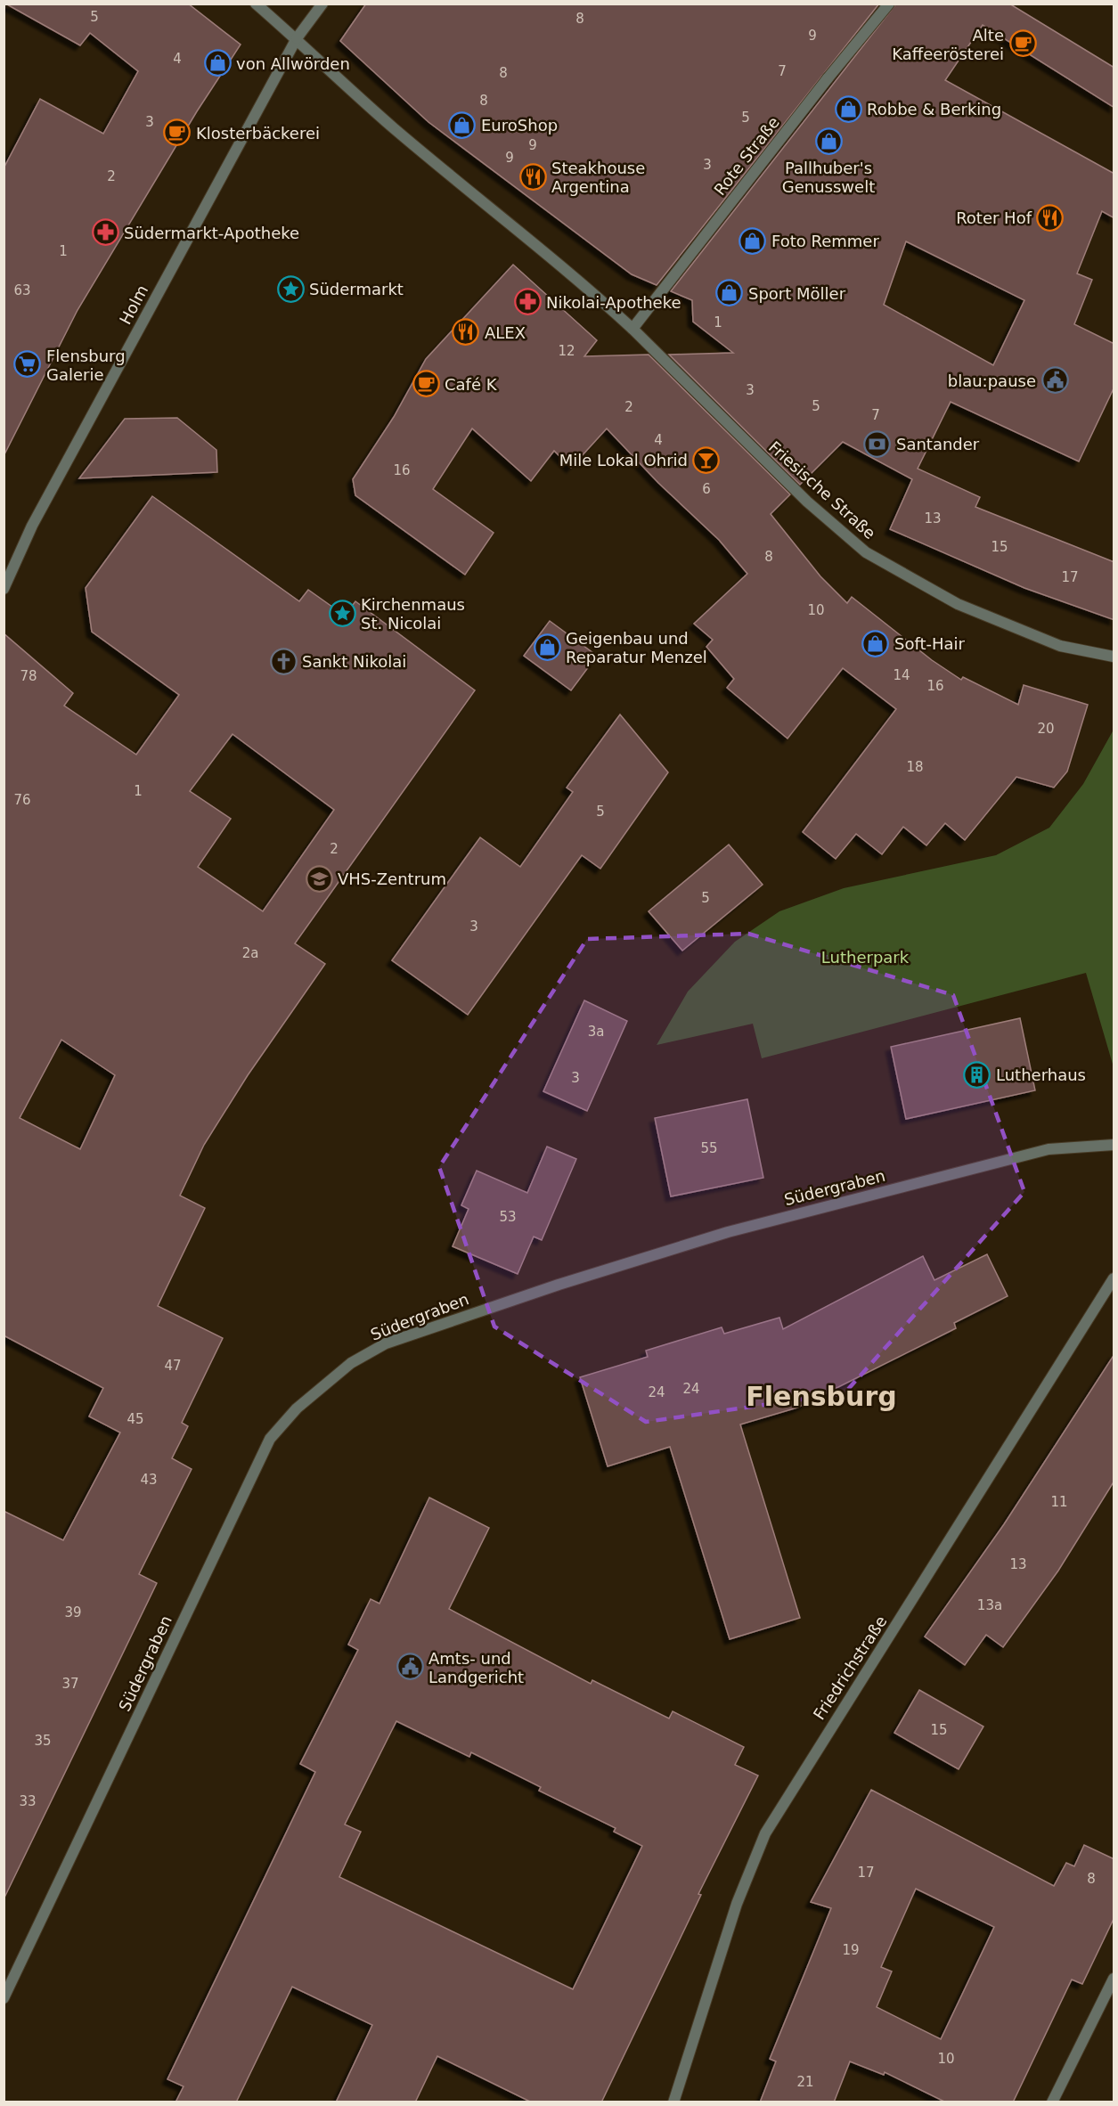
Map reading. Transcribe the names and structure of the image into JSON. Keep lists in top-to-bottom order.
{
  "streets": {
    "street": [
      "Rote Straße",
      "Holm",
      "Friesische Straße",
      "Südergraben",
      "Friedrichstraße"
    ]
  },
  "crossings": [
    ["Rote Straße", "Friesische Straße"]
  ],
  "districts": ["Flensburg"],
  "parks": ["Lutherpark"],
  "places": {
    "cafe": ["Alte Kaffeerösterei", "Klosterbäckerei", "Café K"],
    "shop": [
      "von Allwörden",
      "Robbe & Berking",
      "EuroShop",
      "Pallhuber's Genusswelt",
      "Foto Remmer",
      "Sport Möller",
      "Soft-Hair",
      "Geigenbau und Reparatur Menzel"
    ],
    "restaurant": ["Steakhouse Argentina", "Roter Hof", "ALEX"],
    "pharmacy": ["Südermarkt-Apotheke", "Nikolai-Apotheke"],
    "place": ["Südermarkt", "Kirchenmaus St. Nicolai"],
    "supermarket": ["Flensburg Galerie"],
    "public building": ["blau:pause", "Amts- und Landgericht"],
    "bank": ["Santander"],
    "bar": ["Mile Lokal Ohrid"],
    "church": ["Sankt Nikolai"],
    "school or university": ["VHS-Zentrum"],
    "building": ["Lutherhaus"]
  },
  "house_numbers": [
    "5",
    "8",
    "9",
    "4",
    "7",
    "8",
    "8",
    "5",
    "3",
    "9",
    "9",
    "3",
    "2",
    "1",
    "63",
    "1",
    "12",
    "3",
    "5",
    "2",
    "7",
    "4",
    "16",
    "6",
    "13",
    "15",
    "8",
    "17",
    "10",
    "14",
    "78",
    "16",
    "20",
    "18",
    "1",
    "76",
    "5",
    "2",
    "5",
    "3",
    "2a",
    "3a",
    "3",
    "55",
    "53",
    "47",
    "24",
    "24",
    "45",
    "43",
    "11",
    "13",
    "13a",
    "39",
    "37",
    "15",
    "35",
    "33",
    "17",
    "8",
    "19",
    "10",
    "21"
  ]
}
